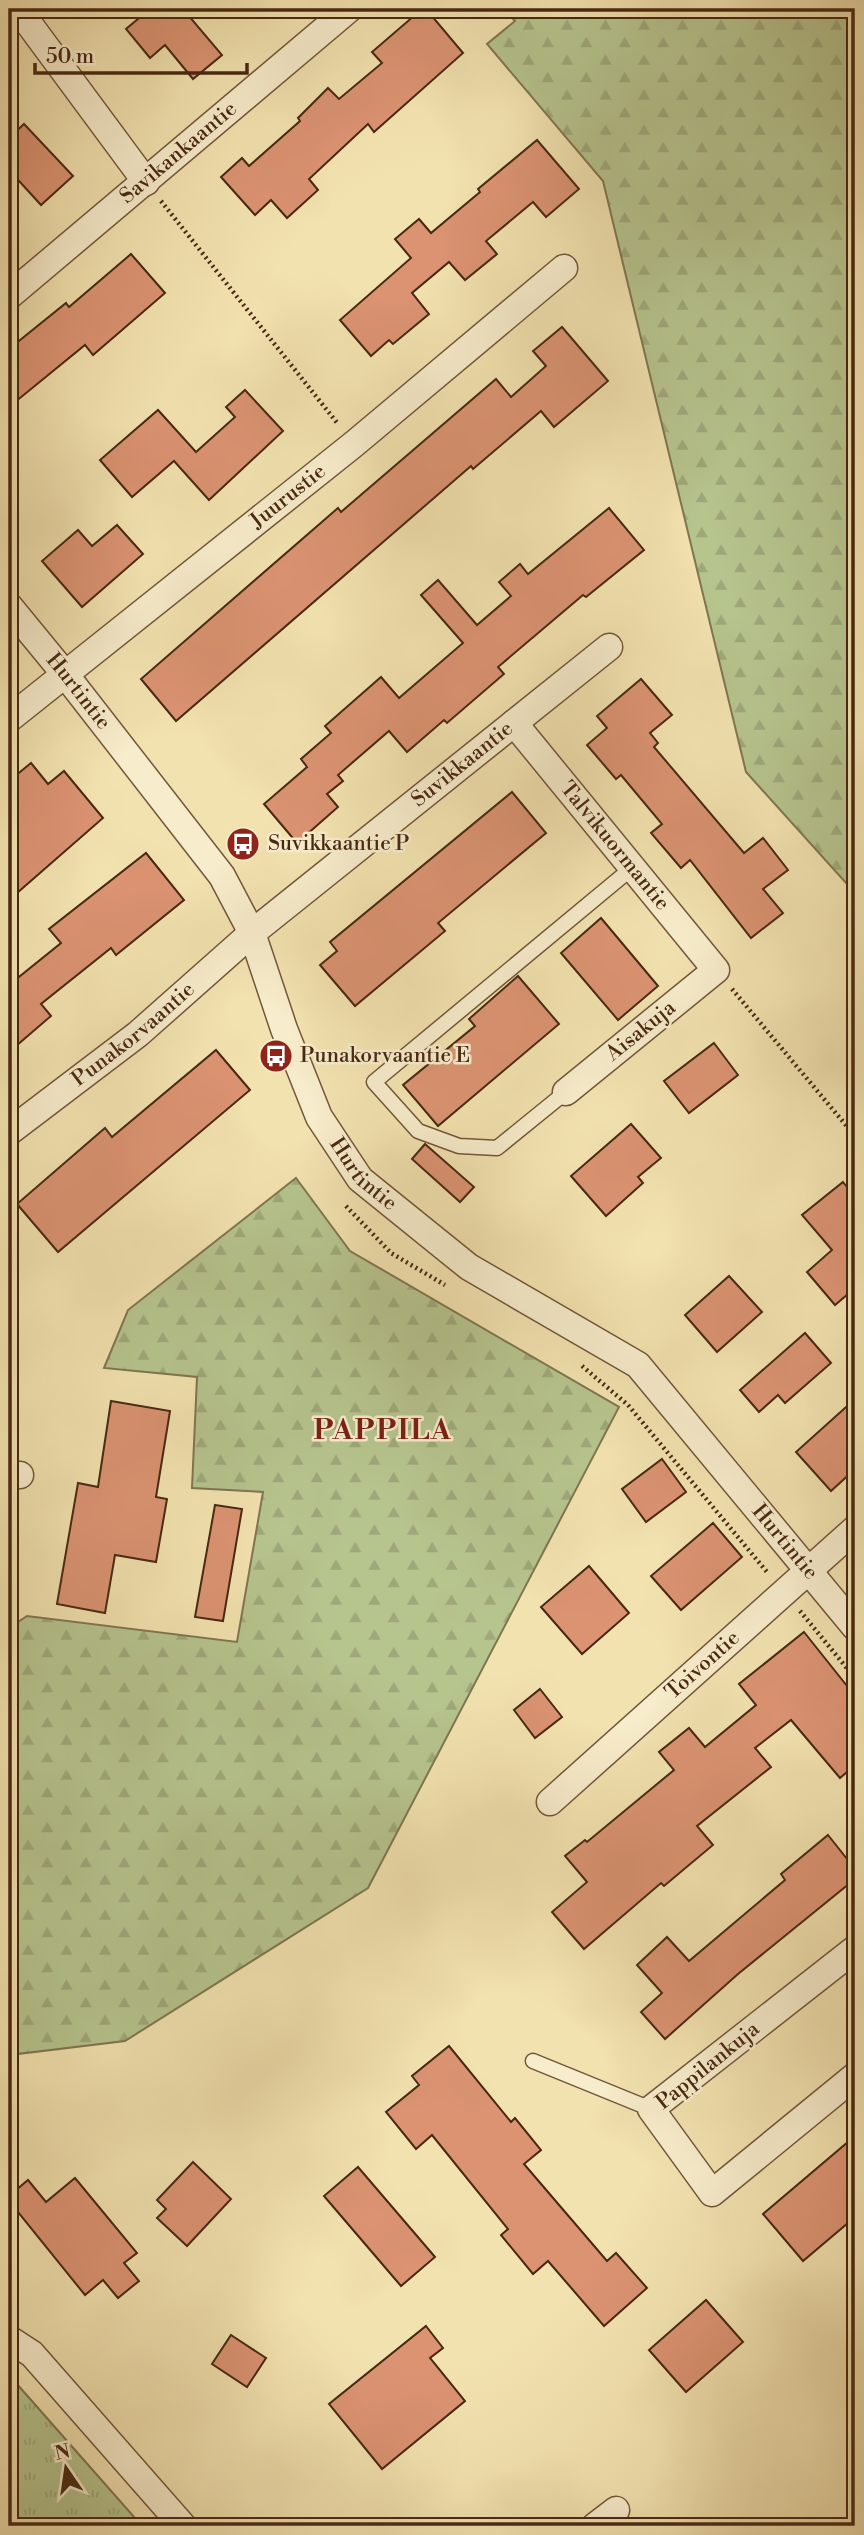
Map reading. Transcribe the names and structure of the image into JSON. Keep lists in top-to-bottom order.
{
  "streets": {
    "street": [
      "Savikankaantie",
      "Juurustie",
      "Hurtintie",
      "Suvikkaantie",
      "Talvikuormantie",
      "Aisakuja",
      "Punakorvaantie",
      "Toivontie",
      "Pappilankuja"
    ]
  },
  "crossings": [
    ["Juurustie", "Hurtintie"],
    ["Hurtintie", "Suvikkaantie"],
    ["Hurtintie", "Punakorvaantie"],
    ["Hurtintie", "Toivontie"],
    ["Suvikkaantie", "Talvikuormantie"],
    ["Suvikkaantie", "Punakorvaantie"],
    ["Talvikuormantie", "Aisakuja"]
  ],
  "districts": ["PAPPILA"],
  "places": {
    "bus stop": ["Suvikkaantie P", "Punakorvaantie E"]
  },
  "scale_bar": "50 m",
  "north": "top"
}
